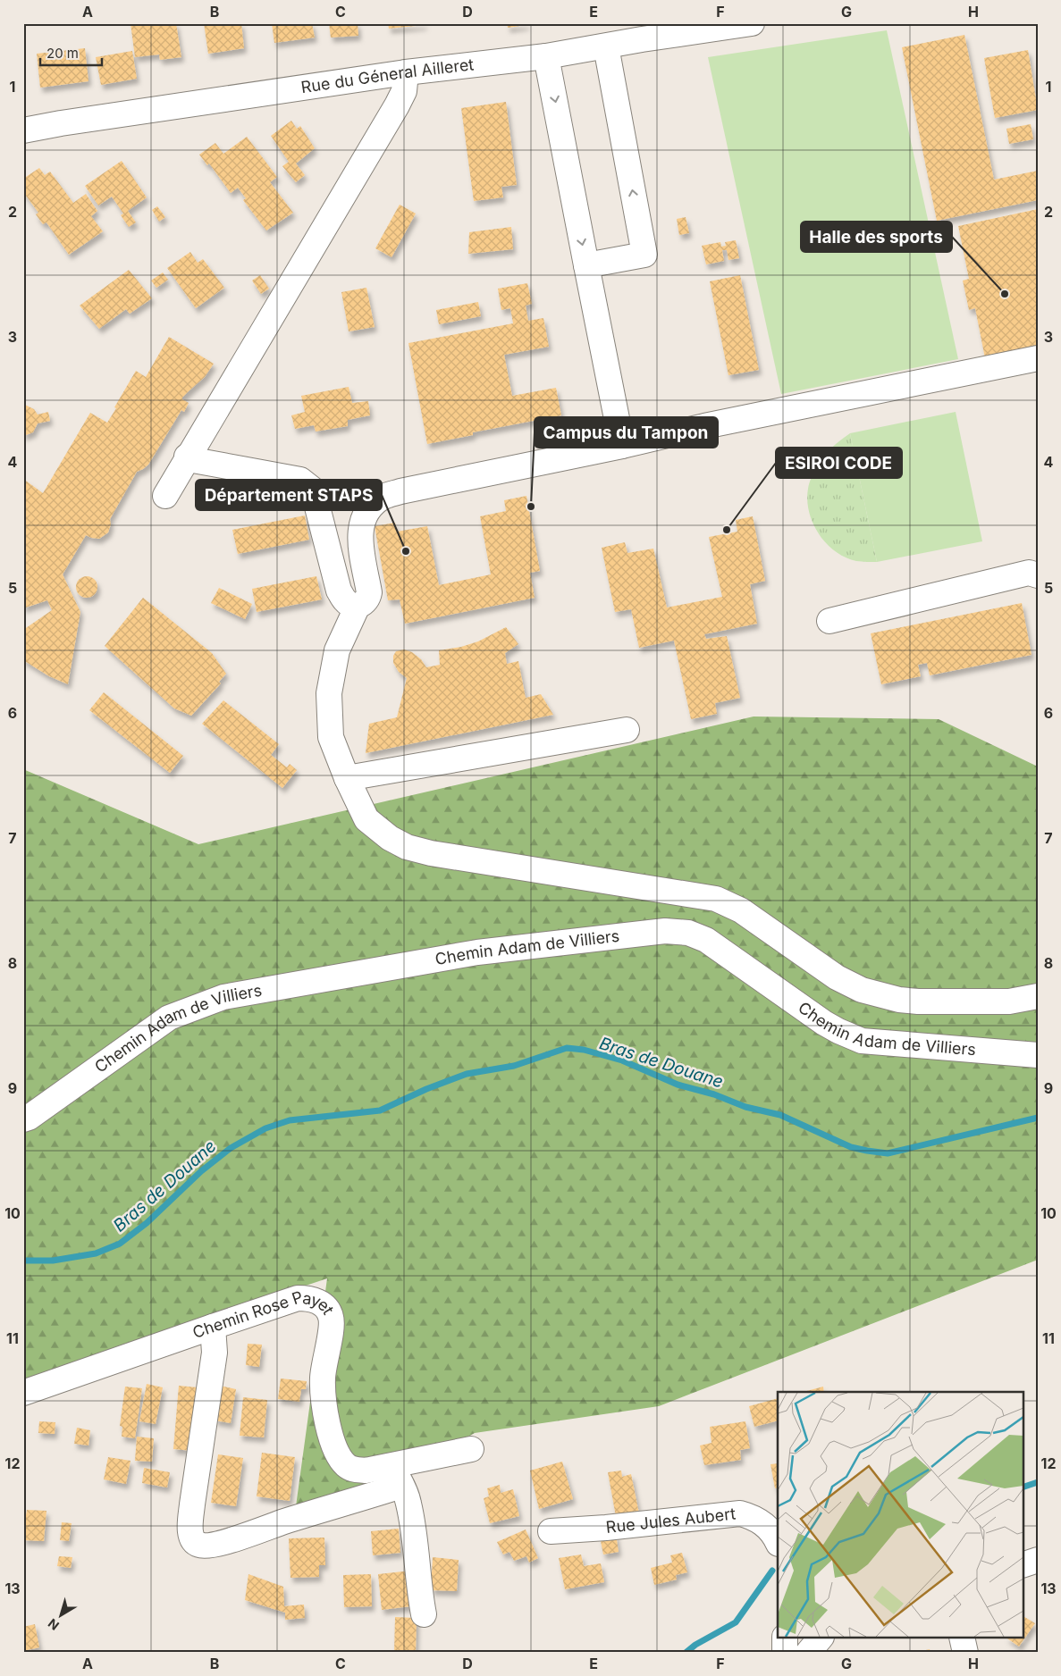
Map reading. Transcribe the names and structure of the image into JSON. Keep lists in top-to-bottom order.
{
  "streets": {
    "street": [
      "Rue du Géneral Ailleret",
      "Chemin Adam de Villiers",
      "Chemin Rose Payet",
      "Rue Jules Aubert"
    ]
  },
  "water": ["Bras de Douane"],
  "places": [
    "Halle des sports",
    "Campus du Tampon",
    "ESIROI CODE",
    "Département STAPS"
  ],
  "scale_bar": "20 m",
  "north": "bottom left",
  "grid": {
    "columns": [
      "A",
      "B",
      "C",
      "D",
      "E",
      "F",
      "G",
      "H"
    ],
    "rows": [
      "1",
      "2",
      "3",
      "4",
      "5",
      "6",
      "7",
      "8",
      "9",
      "10",
      "11",
      "12",
      "13"
    ]
  }
}
